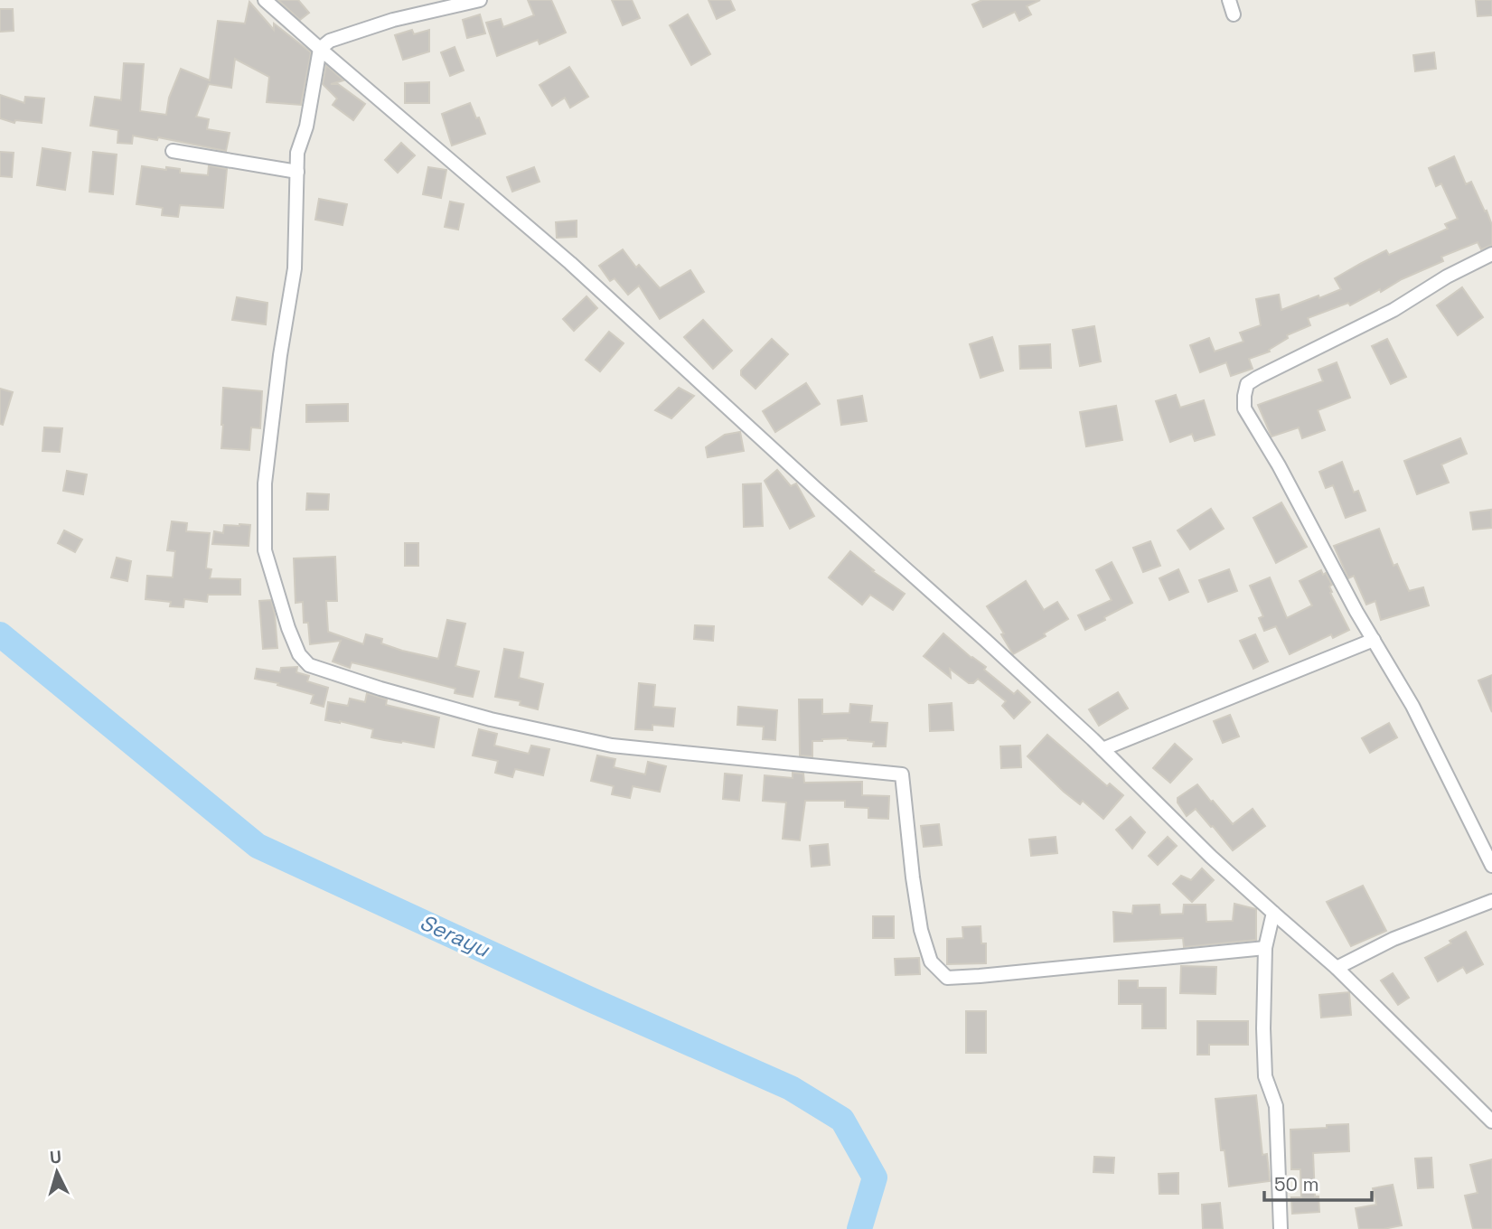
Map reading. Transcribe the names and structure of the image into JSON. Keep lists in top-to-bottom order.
{
  "water": ["Serayu"],
  "scale_bar": "50 m",
  "north": "top"
}
